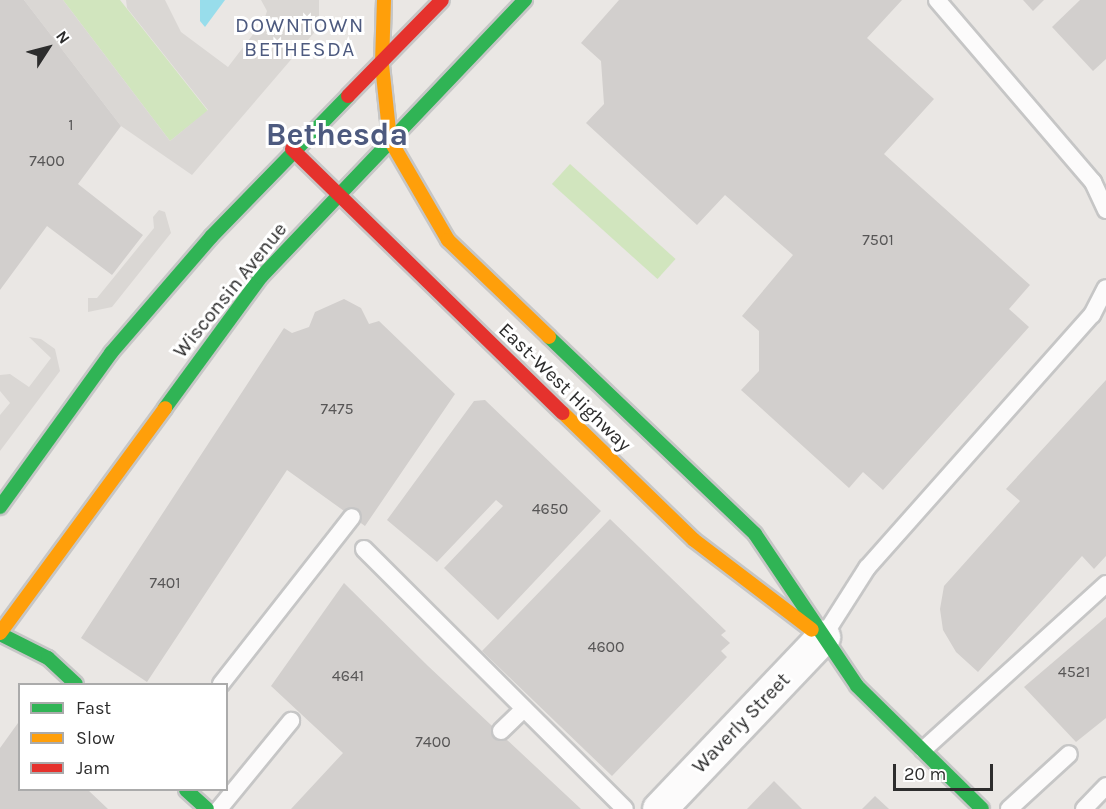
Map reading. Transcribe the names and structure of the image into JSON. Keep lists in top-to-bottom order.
{
  "streets": {
    "main road": ["Wisconsin Avenue", "East-West Highway"],
    "street": ["Waverly Street"]
  },
  "crossings": [
    ["Wisconsin Avenue", "East-West Highway"],
    ["East-West Highway", "Waverly Street"]
  ],
  "districts": ["DOWNTOWN BETHESDA", "Bethesda"],
  "house_numbers": [
    "1",
    "7400",
    "7501",
    "7475",
    "4650",
    "7401",
    "4600",
    "4521",
    "4641",
    "7400"
  ],
  "legend": ["Fast", "Slow", "Jam"],
  "scale_bar": "20 m",
  "north": "top right"
}
